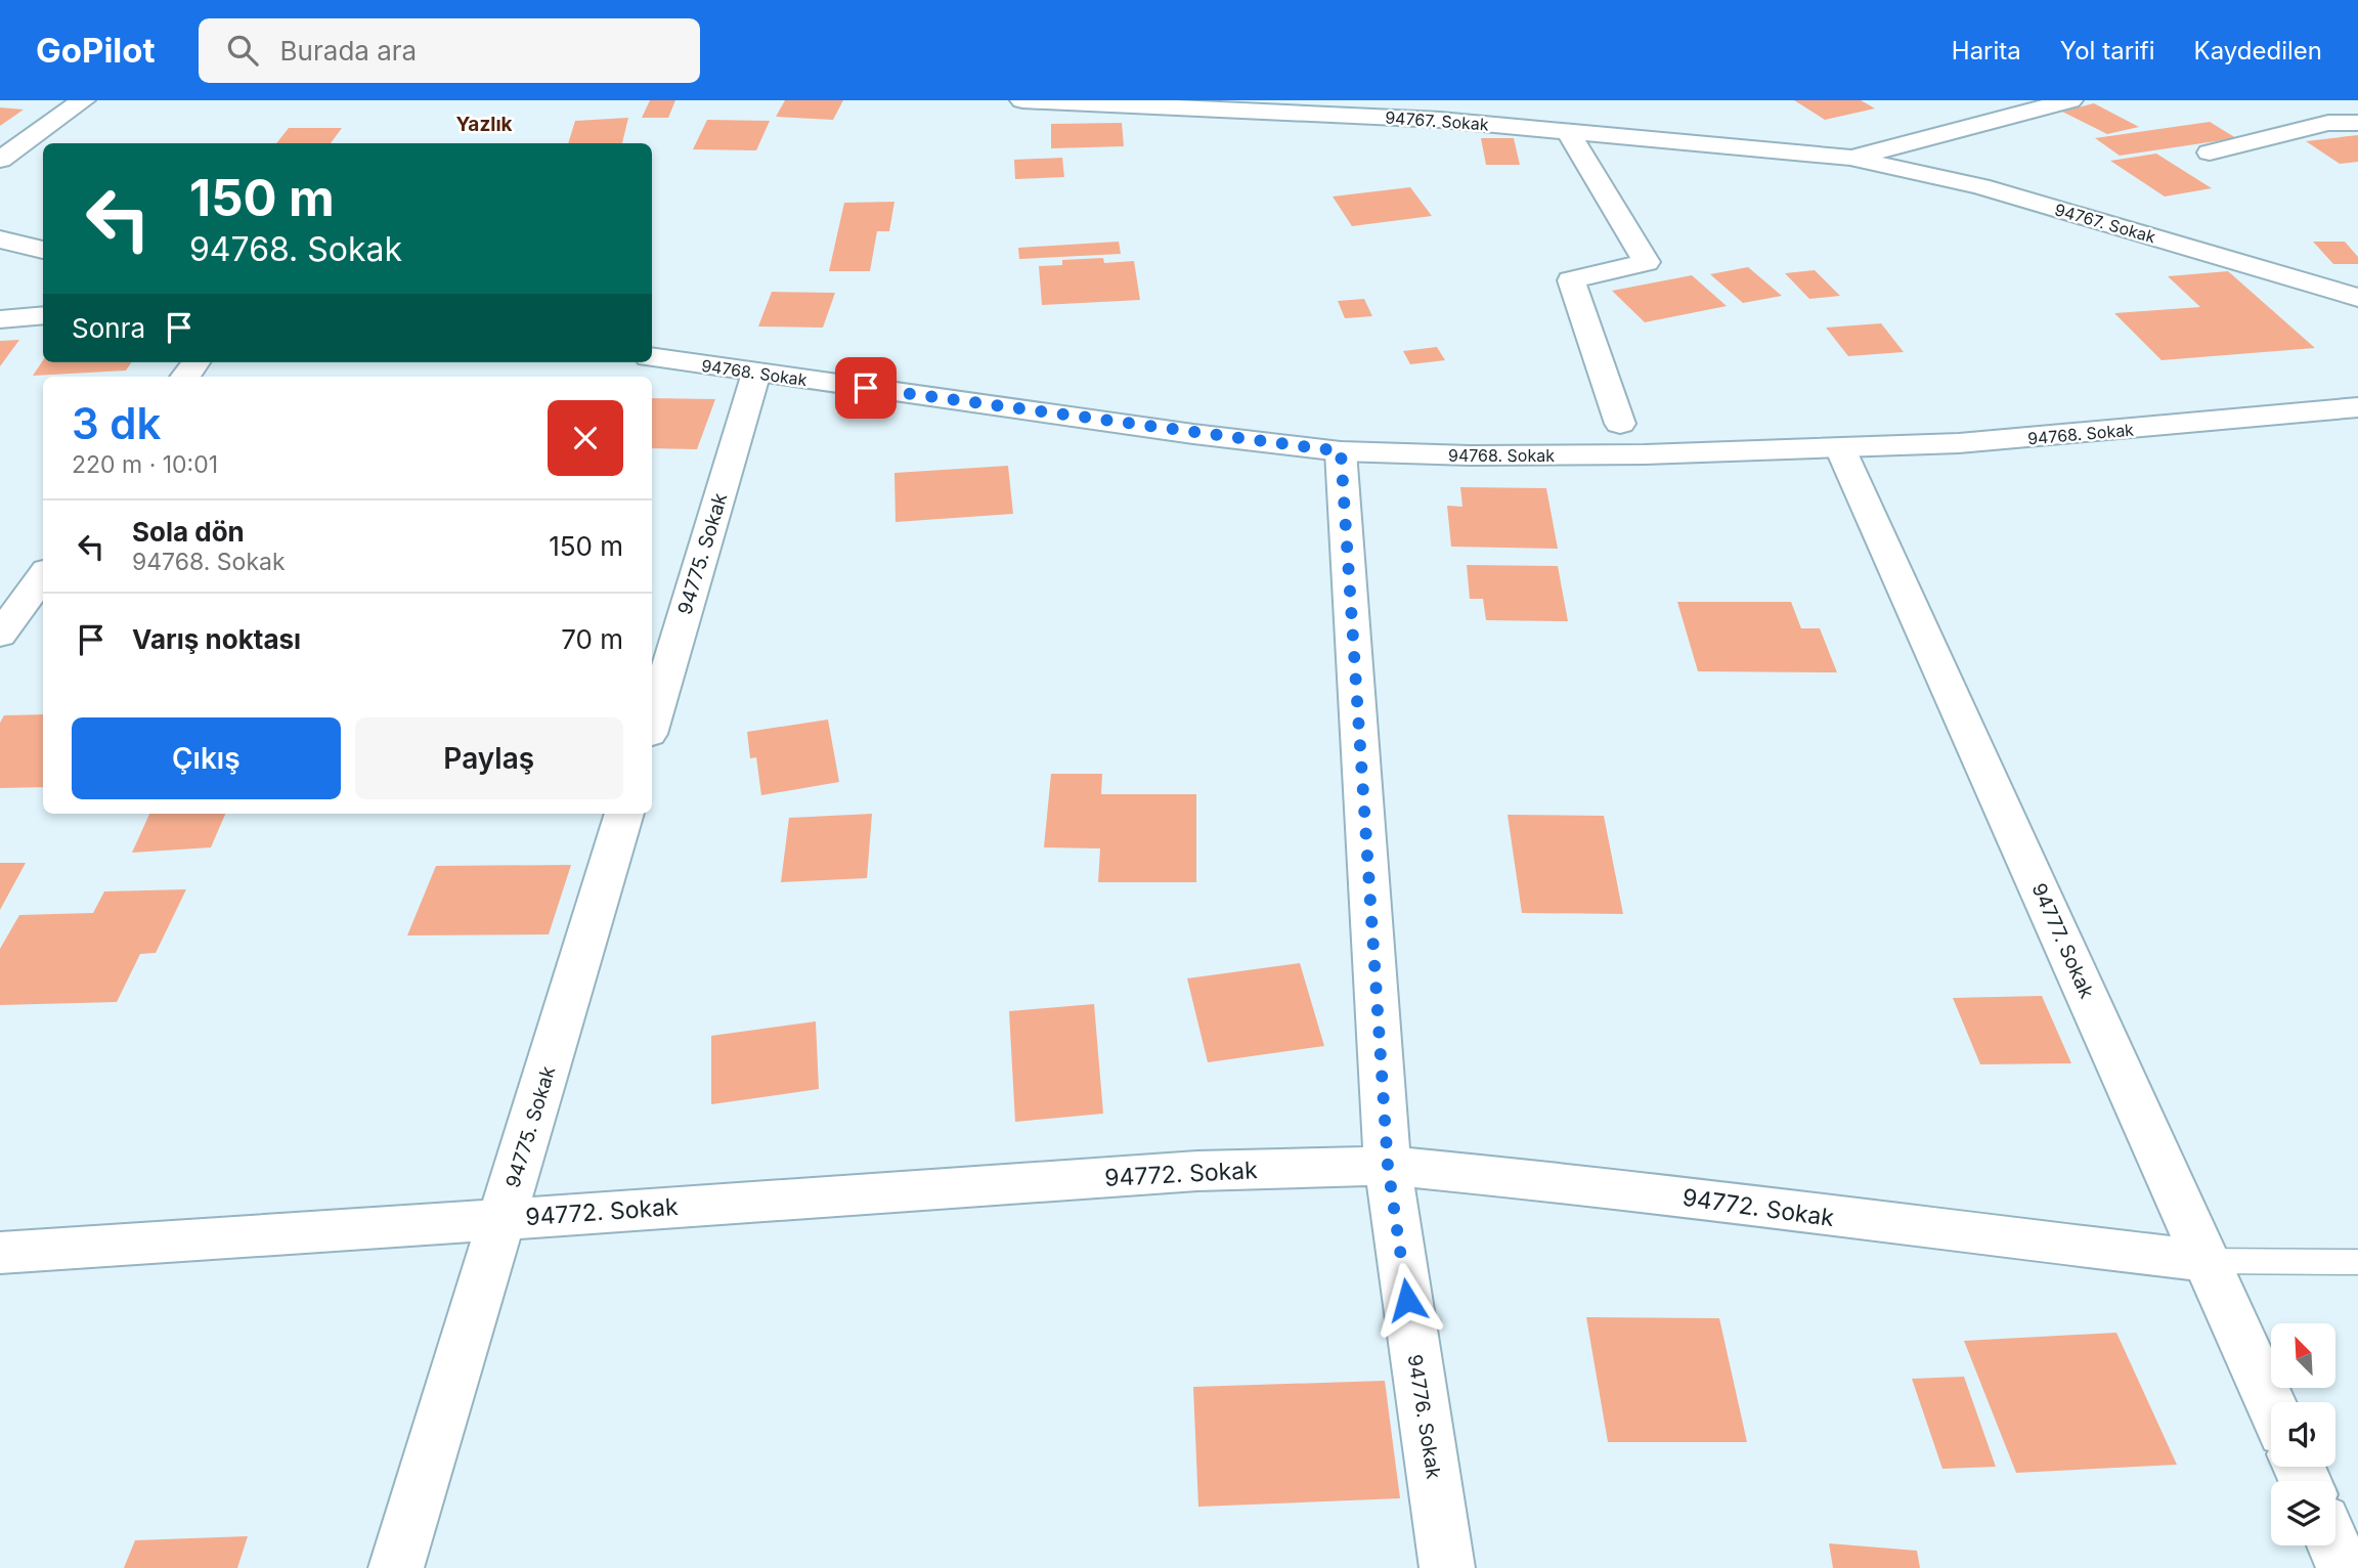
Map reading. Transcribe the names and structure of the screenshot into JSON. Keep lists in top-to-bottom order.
{
  "streets": {
    "street": [
      "94767. Sokak",
      "94768. Sokak",
      "94775. Sokak",
      "94777. Sokak",
      "94772. Sokak",
      "94776. Sokak"
    ]
  },
  "crossings": [
    ["94768. Sokak", "94775. Sokak"],
    ["94768. Sokak", "94777. Sokak"],
    ["94768. Sokak", "94776. Sokak"],
    ["94775. Sokak", "94772. Sokak"],
    ["94777. Sokak", "94772. Sokak"],
    ["94772. Sokak", "94776. Sokak"]
  ],
  "districts": ["Yazlık"],
  "north": "top left",
  "page": {
    "header": "GoPilot",
    "search": "Burada ara",
    "nav": ["Harita", "Yol tarifi", "Kaydedilen"],
    "turn": ["150 m", "94768. Sokak"],
    "then": "Sonra",
    "heading": ["3 dk", "220 m · 10:01"],
    "list": [
      {
        "name": "Sola dön",
        "note": "94768. Sokak",
        "value": "150 m"
      },
      {
        "name": "Varış noktası",
        "value": "70 m"
      }
    ],
    "buttons": ["Çıkış", "Paylaş"]
  }
}
